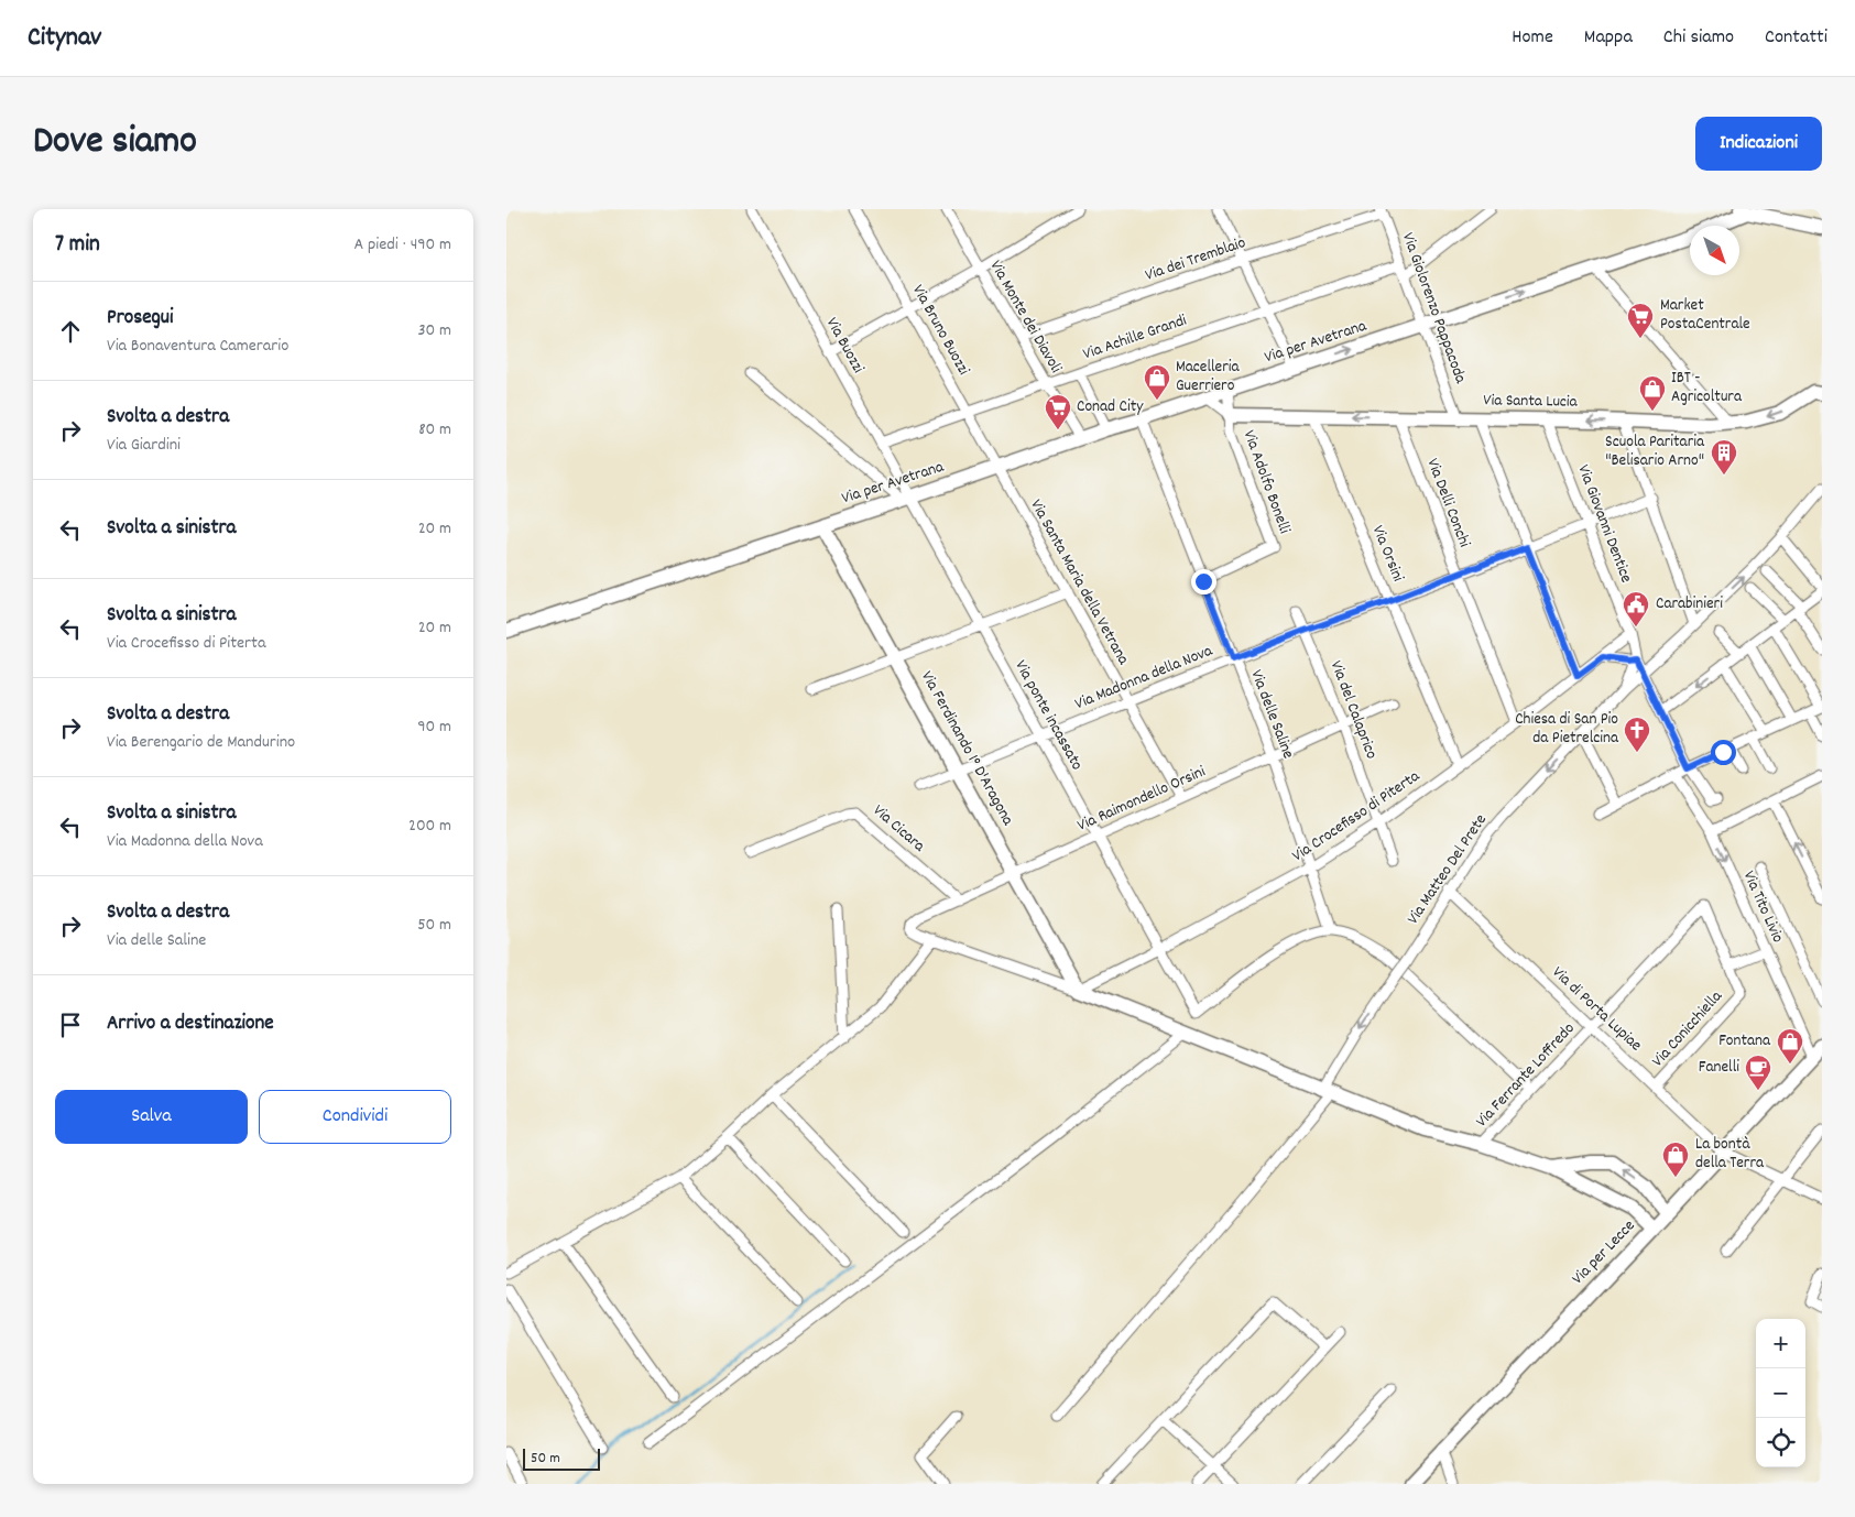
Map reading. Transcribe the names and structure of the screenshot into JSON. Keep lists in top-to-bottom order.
{
  "streets": {
    "street": [
      "Via dei Tremblaio",
      "Via Giolorenzo Pappacoda",
      "Via Monte dei Diavoli",
      "Via Bruno Buozzi",
      "Via Achille Grandi",
      "Via per Avetrana",
      "Via Buozzi",
      "Via Santa Lucia",
      "Via Adolfo Bonelli",
      "Via Delli Conchi",
      "Via Giovanni Dentice",
      "Via Orsini",
      "Via Santa Maria della Vetrana",
      "Via Madonna della Nova",
      "Via del Calaprico",
      "Via delle Saline",
      "Via ponte incassato",
      "Via Ferdinando 1° D'Aragona",
      "Via Raimondello Orsini",
      "Via Crocefisso di Piterta",
      "Via Cicara",
      "Via Matteo Del Prete",
      "Via Tito Livio",
      "Via di Porta Lupiae",
      "Via Conicchiella",
      "Via Ferrante Loffredo",
      "Via per Lecce"
    ]
  },
  "crossings": [
    ["Via dei Tremblaio", "Via Giolorenzo Pappacoda"],
    ["Via dei Tremblaio", "Via Monte dei Diavoli"],
    ["Via Giolorenzo Pappacoda", "Via Achille Grandi"],
    ["Via Giolorenzo Pappacoda", "Via per Avetrana"],
    ["Via Giolorenzo Pappacoda", "Via Santa Lucia"],
    ["Via Monte dei Diavoli", "Via Achille Grandi"],
    ["Via Monte dei Diavoli", "Via per Avetrana"],
    ["Via Bruno Buozzi", "Via Achille Grandi"],
    ["Via Bruno Buozzi", "Via per Avetrana"],
    ["Via Bruno Buozzi", "Via Santa Maria della Vetrana"],
    ["Via Achille Grandi", "Via Buozzi"],
    ["Via per Avetrana", "Via Buozzi"],
    ["Via per Avetrana", "Via Santa Maria della Vetrana"],
    ["Via per Avetrana", "Via delle Saline"],
    ["Via per Avetrana", "Via ponte incassato"],
    ["Via per Avetrana", "Via Ferdinando 1° D'Aragona"],
    ["Via Buozzi", "Via ponte incassato"],
    ["Via Santa Lucia", "Via Adolfo Bonelli"],
    ["Via Santa Lucia", "Via Delli Conchi"],
    ["Via Santa Lucia", "Via Giovanni Dentice"],
    ["Via Santa Lucia", "Via Orsini"],
    ["Via Adolfo Bonelli", "Via delle Saline"],
    ["Via Delli Conchi", "Via Madonna della Nova"],
    ["Via Delli Conchi", "Via Crocefisso di Piterta"],
    ["Via Giovanni Dentice", "Via Madonna della Nova"],
    ["Via Giovanni Dentice", "Via Crocefisso di Piterta"],
    ["Via Giovanni Dentice", "Via Matteo Del Prete"],
    ["Via Orsini", "Via Madonna della Nova"],
    ["Via Orsini", "Via Crocefisso di Piterta"],
    ["Via Santa Maria della Vetrana", "Via Madonna della Nova"],
    ["Via Santa Maria della Vetrana", "Via Raimondello Orsini"],
    ["Via Madonna della Nova", "Via del Calaprico"],
    ["Via Madonna della Nova", "Via delle Saline"],
    ["Via Madonna della Nova", "Via ponte incassato"],
    ["Via Madonna della Nova", "Via Ferdinando 1° D'Aragona"],
    ["Via del Calaprico", "Via Raimondello Orsini"],
    ["Via del Calaprico", "Via Crocefisso di Piterta"],
    ["Via delle Saline", "Via ponte incassato"],
    ["Via delle Saline", "Via Raimondello Orsini"],
    ["Via delle Saline", "Via Crocefisso di Piterta"],
    ["Via ponte incassato", "Via Raimondello Orsini"],
    ["Via ponte incassato", "Via Crocefisso di Piterta"],
    ["Via Ferdinando 1° D'Aragona", "Via Raimondello Orsini"],
    ["Via Ferdinando 1° D'Aragona", "Via Crocefisso di Piterta"],
    ["Via Raimondello Orsini", "Via Cicara"],
    ["Via Matteo Del Prete", "Via di Porta Lupiae"],
    ["Via Tito Livio", "Via per Lecce"],
    ["Via di Porta Lupiae", "Via Conicchiella"],
    ["Via di Porta Lupiae", "Via Ferrante Loffredo"],
    ["Via di Porta Lupiae", "Via per Lecce"],
    ["Via Conicchiella", "Via Ferrante Loffredo"]
  ],
  "one_way": ["Via Santa Lucia"],
  "places": {
    "supermarket": ["Market PostaCentrale", "Conad City"],
    "shop": [
      "Macelleria Guerriero",
      "IBT - Agricoltura",
      "Fontana",
      "La bontà della Terra"
    ],
    "building": ["Scuola Paritaria \"Belisario Arno\""],
    "public building": ["Carabinieri"],
    "church": ["Chiesa di San Pio da Pietrelcina"],
    "cafe": ["Fanelli"]
  },
  "scale_bar": "50 m",
  "north": "bottom right",
  "page": {
    "header": "Citynav",
    "nav": [
      "Home",
      "Mappa",
      "Chi siamo",
      "Contatti"
    ],
    "title": "Dove siamo",
    "buttons": [
      "Indicazioni",
      ["Salva", "Condividi"]
    ],
    "heading": ["7 min", "A piedi · 490 m"],
    "list": [
      ["Prosegui", "Via Bonaventura Camerario", "30 m"],
      ["Svolta a destra", "Via Giardini", "80 m"],
      ["Svolta a sinistra", "20 m"],
      ["Svolta a sinistra", "Via Crocefisso di Piterta", "20 m"],
      ["Svolta a destra", "Via Berengario de Mandurino", "90 m"],
      ["Svolta a sinistra", "Via Madonna della Nova", "200 m"],
      ["Svolta a destra", "Via delle Saline", "50 m"],
      "Arrivo a destinazione"
    ],
    "map_buttons": ["+", "−"],
    "scale": "50 m"
  }
}
